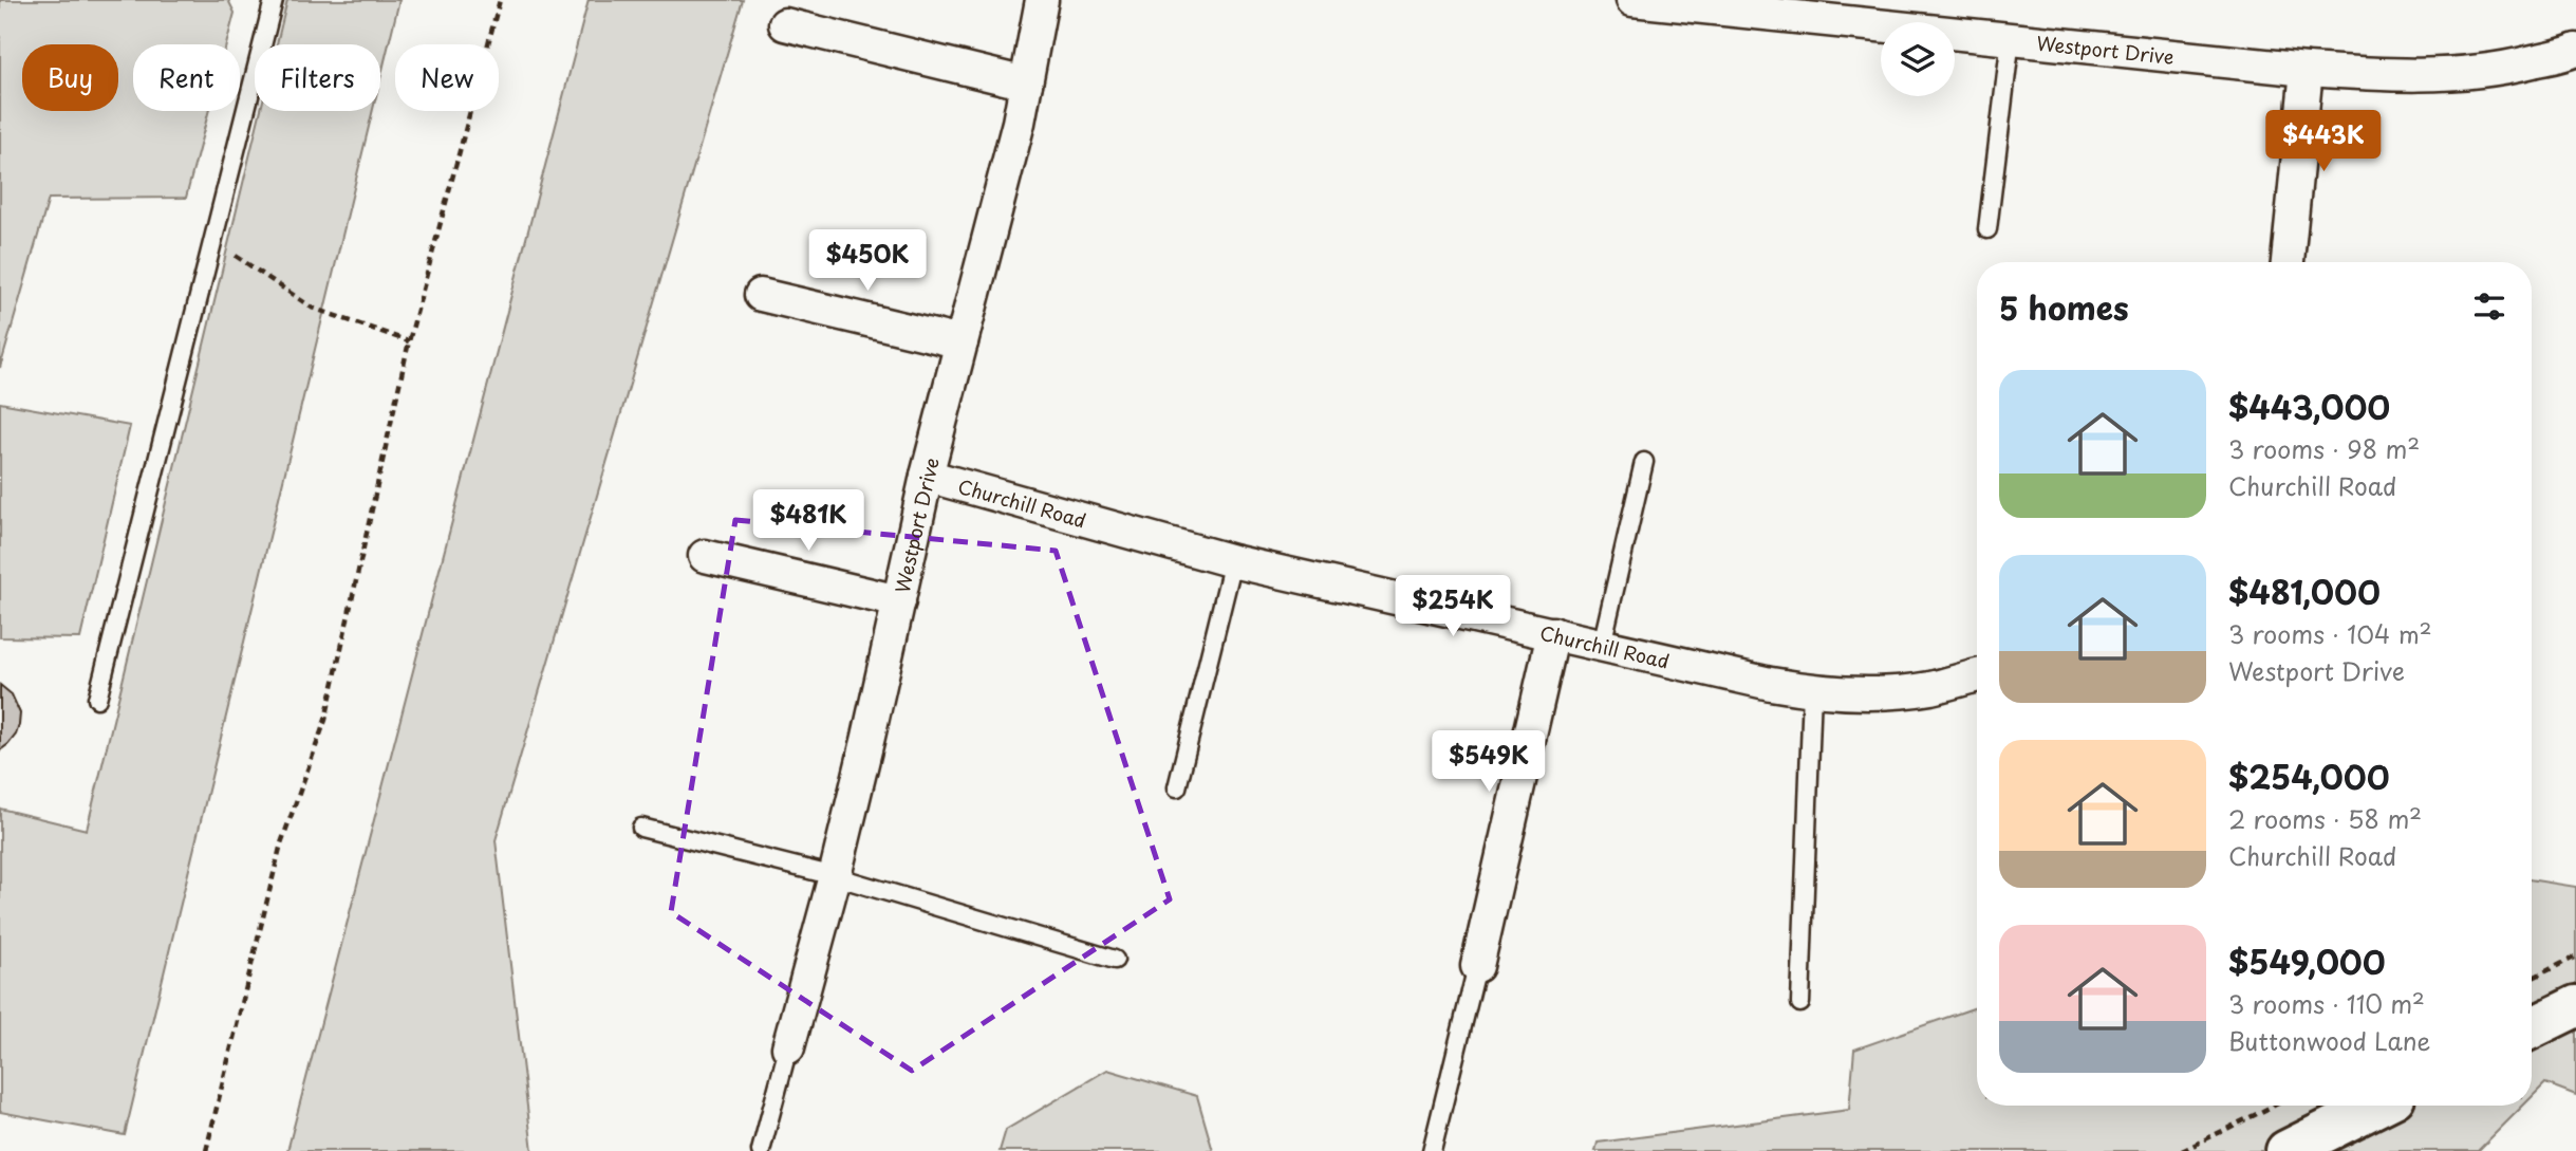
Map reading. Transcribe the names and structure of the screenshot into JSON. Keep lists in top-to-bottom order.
{
  "streets": {
    "street": ["Westport Drive", "Churchill Road"]
  },
  "crossings": [
    ["Westport Drive", "Churchill Road"]
  ],
  "page": {
    "chip": [
      "Buy",
      "Rent",
      "Filters",
      "New"
    ],
    "price": [
      "$443K",
      "$450K",
      "$481K",
      "$254K",
      "$549K"
    ],
    "heading": "5 homes",
    "list": [
      {
        "name": "$443,000",
        "note": "3 rooms · 98 m² · Churchill Road"
      },
      {
        "name": "$481,000",
        "note": "3 rooms · 104 m² · Westport Drive"
      },
      {
        "name": "$254,000",
        "note": "2 rooms · 58 m² · Churchill Road"
      },
      {
        "name": "$549,000",
        "note": "3 rooms · 110 m² · Buttonwood Lane"
      }
    ]
  }
}
